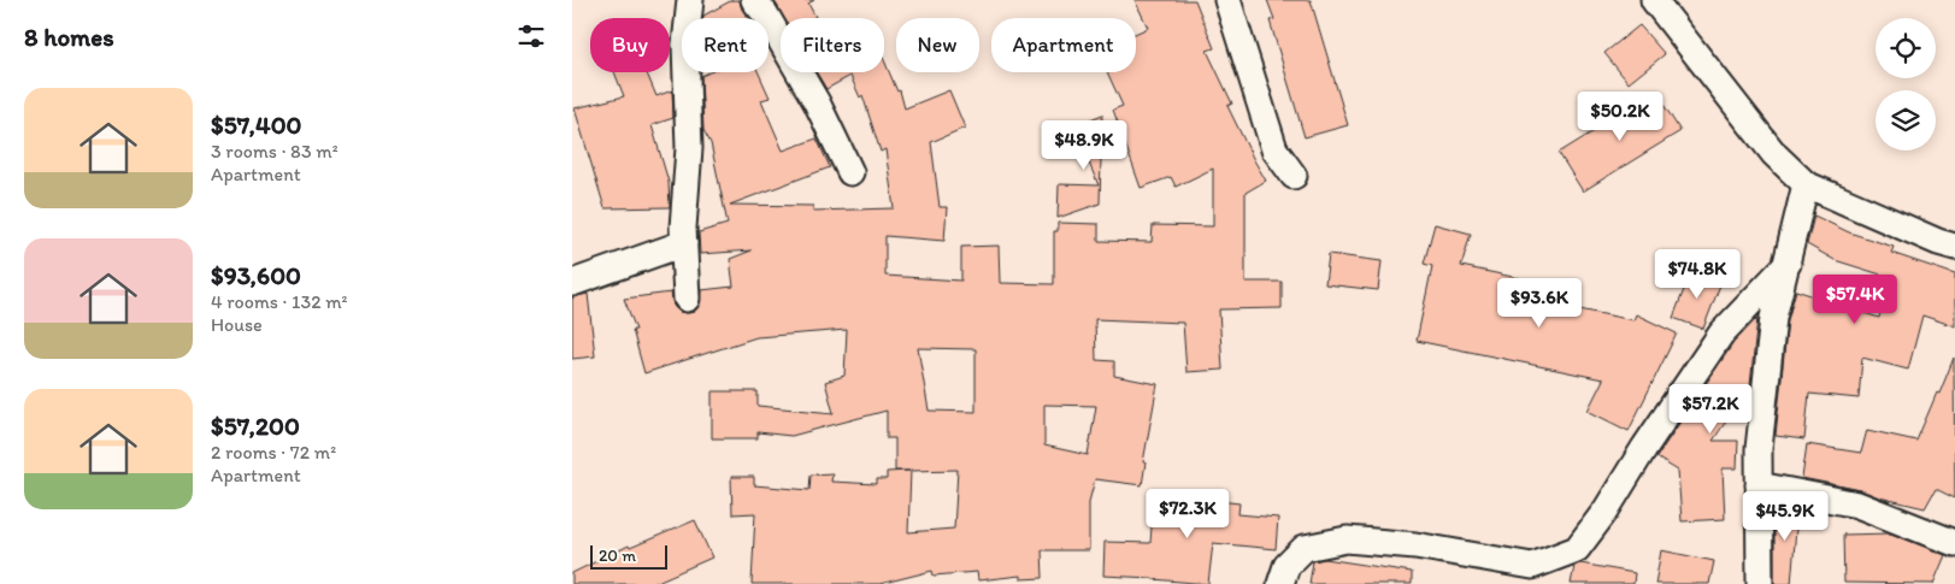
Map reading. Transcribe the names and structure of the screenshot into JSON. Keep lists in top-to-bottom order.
{
  "scale_bar": "20 m",
  "page": {
    "heading": "8 homes",
    "chip": [
      "Buy",
      "Rent",
      "Filters",
      "New",
      "Apartment"
    ],
    "list": [
      {
        "name": "$57,400",
        "note": "3 rooms · 83 m² · Apartment"
      },
      {
        "name": "$93,600",
        "note": "4 rooms · 132 m² · House"
      },
      {
        "name": "$57,200",
        "note": "2 rooms · 72 m² · Apartment"
      }
    ],
    "price": [
      "$50.2K",
      "$48.9K",
      "$74.8K",
      "$57.4K",
      "$93.6K",
      "$57.2K",
      "$72.3K",
      "$45.9K"
    ],
    "scale": "20 m"
  }
}
